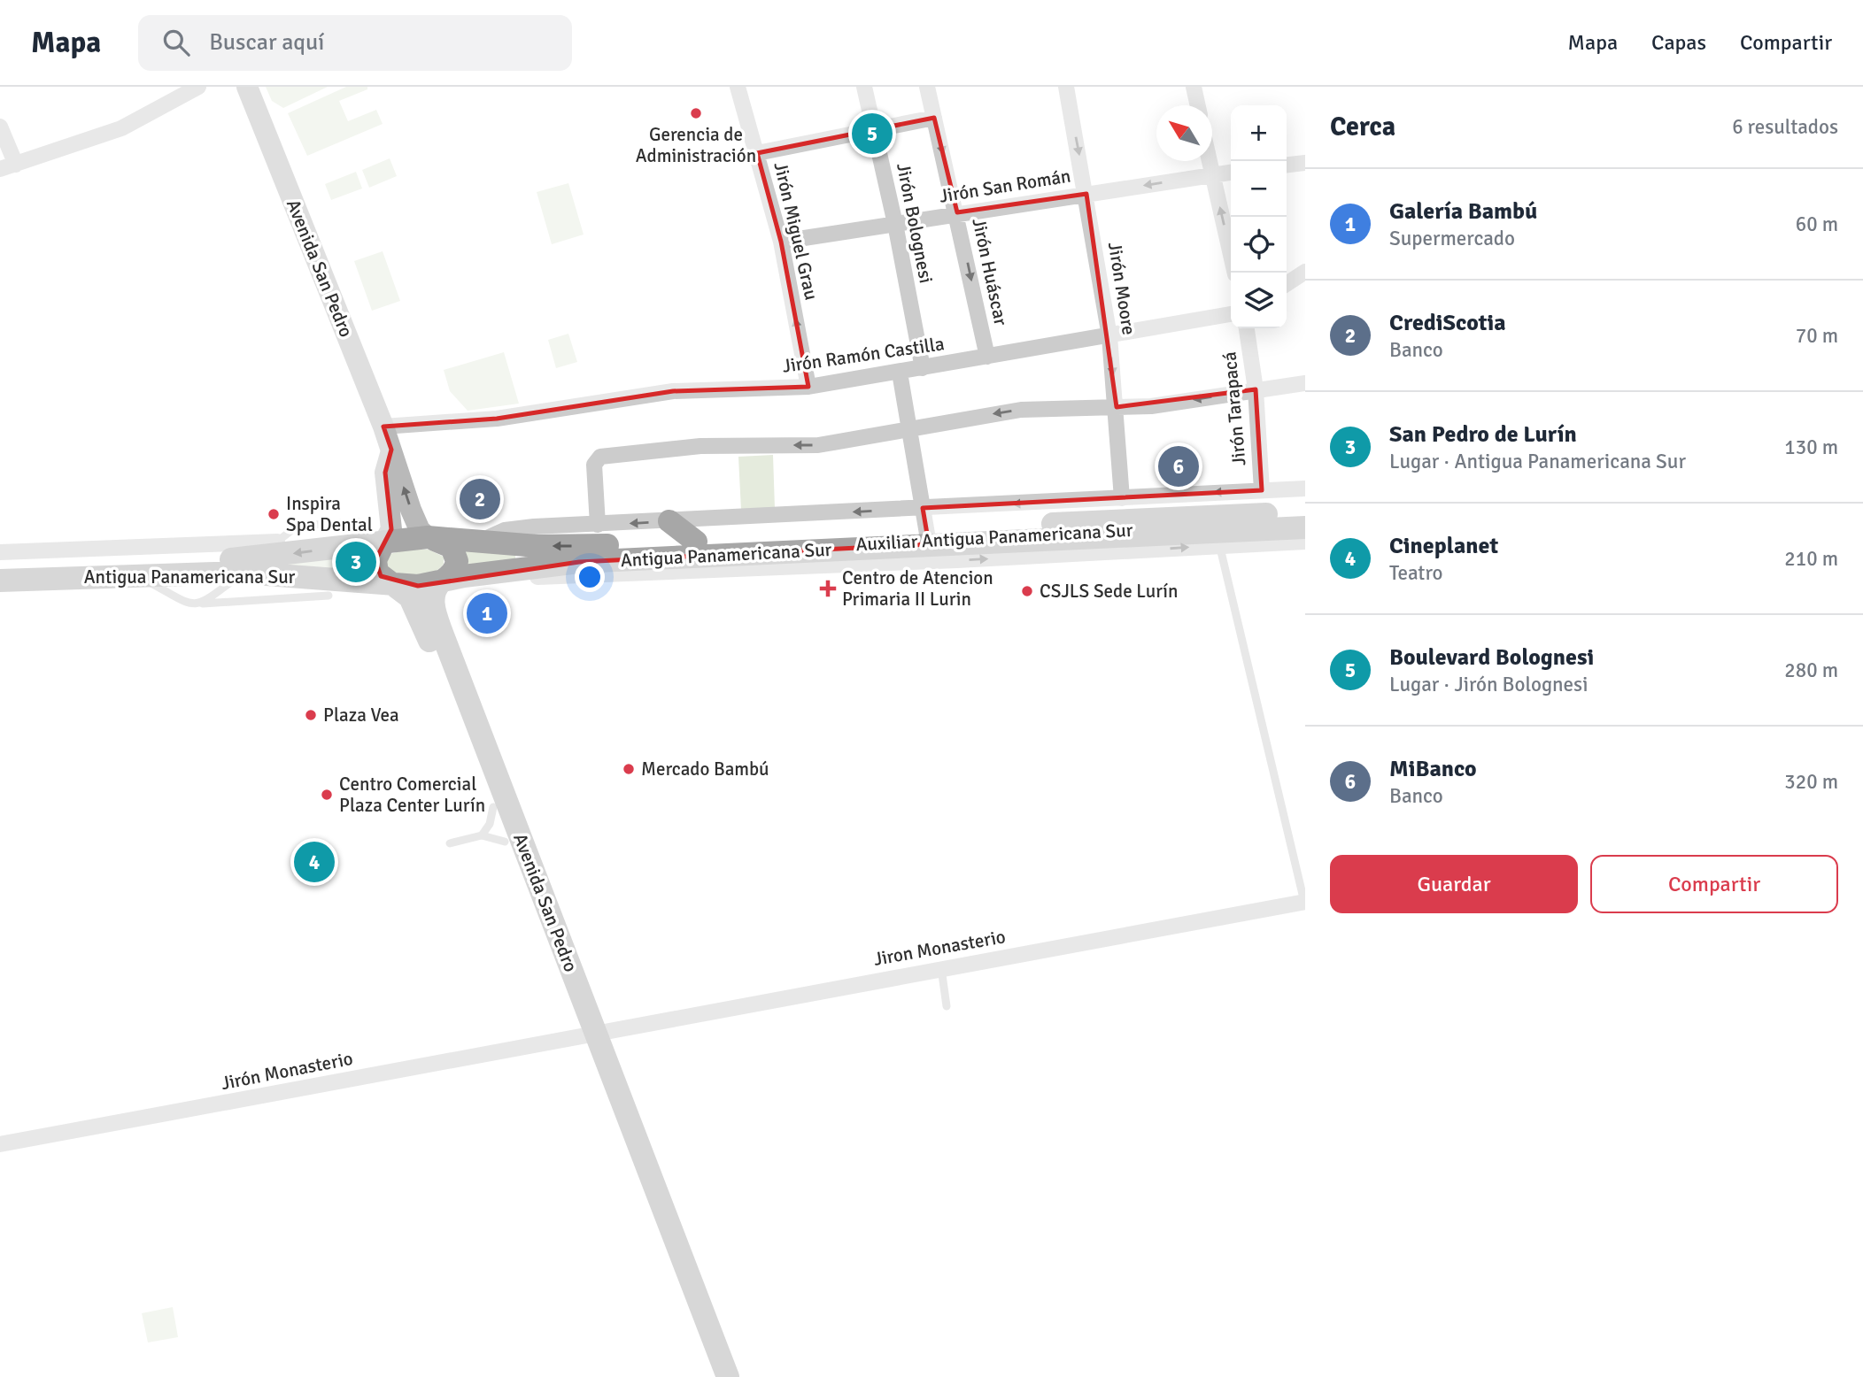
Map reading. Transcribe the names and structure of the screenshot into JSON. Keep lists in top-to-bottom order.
{
  "streets": {
    "main road": ["Avenida San Pedro", "Antigua Panamericana Sur"],
    "street": [
      "Jirón San Román",
      "Jirón Bolognesi",
      "Jirón Miguel Grau",
      "Jirón Huáscar",
      "Jirón Moore",
      "Jirón Ramón Castilla",
      "Jirón Tarapacá",
      "Auxiliar Antigua Panamericana Sur",
      "Jiron Monasterio",
      "Jirón Monasterio"
    ]
  },
  "crossings": [
    ["Jirón San Román", "Jirón Bolognesi"],
    ["Jirón San Román", "Jirón Miguel Grau"],
    ["Jirón San Román", "Jirón Huáscar"],
    ["Jirón San Román", "Jirón Moore"],
    ["Jirón Bolognesi", "Jirón Ramón Castilla"],
    ["Jirón Miguel Grau", "Jirón Ramón Castilla"],
    ["Avenida San Pedro", "Jirón Ramón Castilla"],
    ["Avenida San Pedro", "Antigua Panamericana Sur"],
    ["Avenida San Pedro", "Jiron Monasterio"],
    ["Avenida San Pedro", "Jirón Monasterio"],
    ["Jirón Huáscar", "Jirón Ramón Castilla"],
    ["Jirón Moore", "Jirón Ramón Castilla"],
    ["Jirón Moore", "Auxiliar Antigua Panamericana Sur"],
    ["Jirón Tarapacá", "Auxiliar Antigua Panamericana Sur"],
    ["Auxiliar Antigua Panamericana Sur", "Antigua Panamericana Sur"],
    ["Jiron Monasterio", "Jirón Monasterio"]
  ],
  "one_way": ["Jirón Miguel Grau", "Jirón Huáscar", "Jirón Moore"],
  "places": {
    "other": [
      "Gerencia de Administración",
      "Inspira Spa Dental",
      "CSJLS Sede Lurín",
      "Plaza Vea",
      "Mercado Bambú",
      "Centro Comercial Plaza Center Lurín"
    ],
    "health": ["Centro de Atencion Primaria II Lurin"]
  },
  "north": "top left",
  "page": {
    "header": "Mapa",
    "search": "Buscar aquí",
    "nav": ["Mapa", "Capas", "Compartir"],
    "heading": ["Cerca", "6 resultados"],
    "map_buttons": ["+", "−"],
    "pins": [
      "5",
      "6",
      "2",
      "3",
      "1",
      "4"
    ],
    "list": [
      {
        "mark": "1",
        "name": "Galería Bambú",
        "note": "Supermercado",
        "value": "60 m"
      },
      {
        "mark": "2",
        "name": "CrediScotia",
        "note": "Banco",
        "value": "70 m"
      },
      {
        "mark": "3",
        "name": "San Pedro de Lurín",
        "note": "Lugar · Antigua Panamericana Sur",
        "value": "130 m"
      },
      {
        "mark": "4",
        "name": "Cineplanet",
        "note": "Teatro",
        "value": "210 m"
      },
      {
        "mark": "5",
        "name": "Boulevard Bolognesi",
        "note": "Lugar · Jirón Bolognesi",
        "value": "280 m"
      },
      {
        "mark": "6",
        "name": "MiBanco",
        "note": "Banco",
        "value": "320 m"
      }
    ],
    "buttons": ["Guardar", "Compartir"]
  }
}
